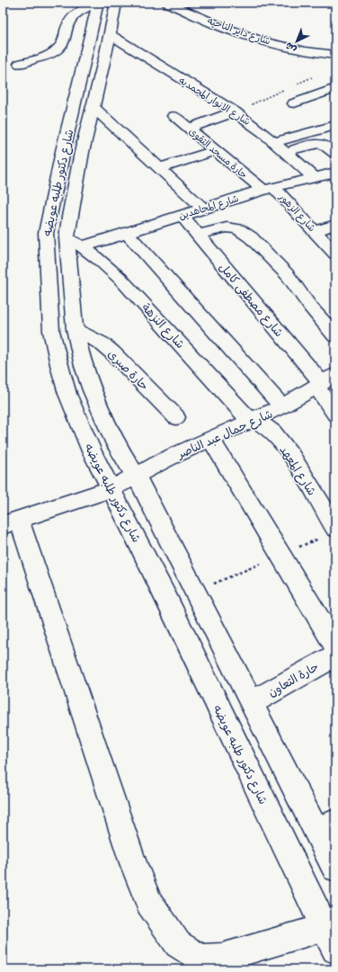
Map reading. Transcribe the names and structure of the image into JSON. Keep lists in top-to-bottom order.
{
  "streets": {
    "street": [
      "شارع داير الناحيه",
      "شارع الانوار المحمديه",
      "حارة مسجد التقوى",
      "شارع دكتور طلبه عويضه",
      "شارع المجاهدين",
      "شارع الزهور",
      "شارع مصطفى كامل",
      "شارع النزهة",
      "حارة صبرى",
      "شارع جمال عبد الناصر",
      "شارع المعهد",
      "حارة التعاون"
    ]
  },
  "crossings": [
    ["شارع الانوار المحمديه", "شارع دكتور طلبه عويضه"],
    ["شارع الانوار المحمديه", "شارع المجاهدين"],
    ["حارة مسجد التقوى", "شارع المجاهدين"],
    ["حارة مسجد التقوى", "شارع الزهور"],
    ["شارع دكتور طلبه عويضه", "شارع المجاهدين"],
    ["شارع دكتور طلبه عويضه", "شارع النزهة"],
    ["شارع دكتور طلبه عويضه", "حارة صبرى"],
    ["شارع دكتور طلبه عويضه", "شارع جمال عبد الناصر"],
    ["شارع دكتور طلبه عويضه", "حارة التعاون"],
    ["شارع المجاهدين", "شارع الزهور"],
    ["شارع المجاهدين", "شارع مصطفى كامل"],
    ["شارع المجاهدين", "شارع النزهة"],
    ["شارع مصطفى كامل", "شارع جمال عبد الناصر"],
    ["شارع النزهة", "شارع جمال عبد الناصر"],
    ["شارع النزهة", "شارع المعهد"],
    ["شارع جمال عبد الناصر", "شارع المعهد"]
  ],
  "north": "bottom left"
}
